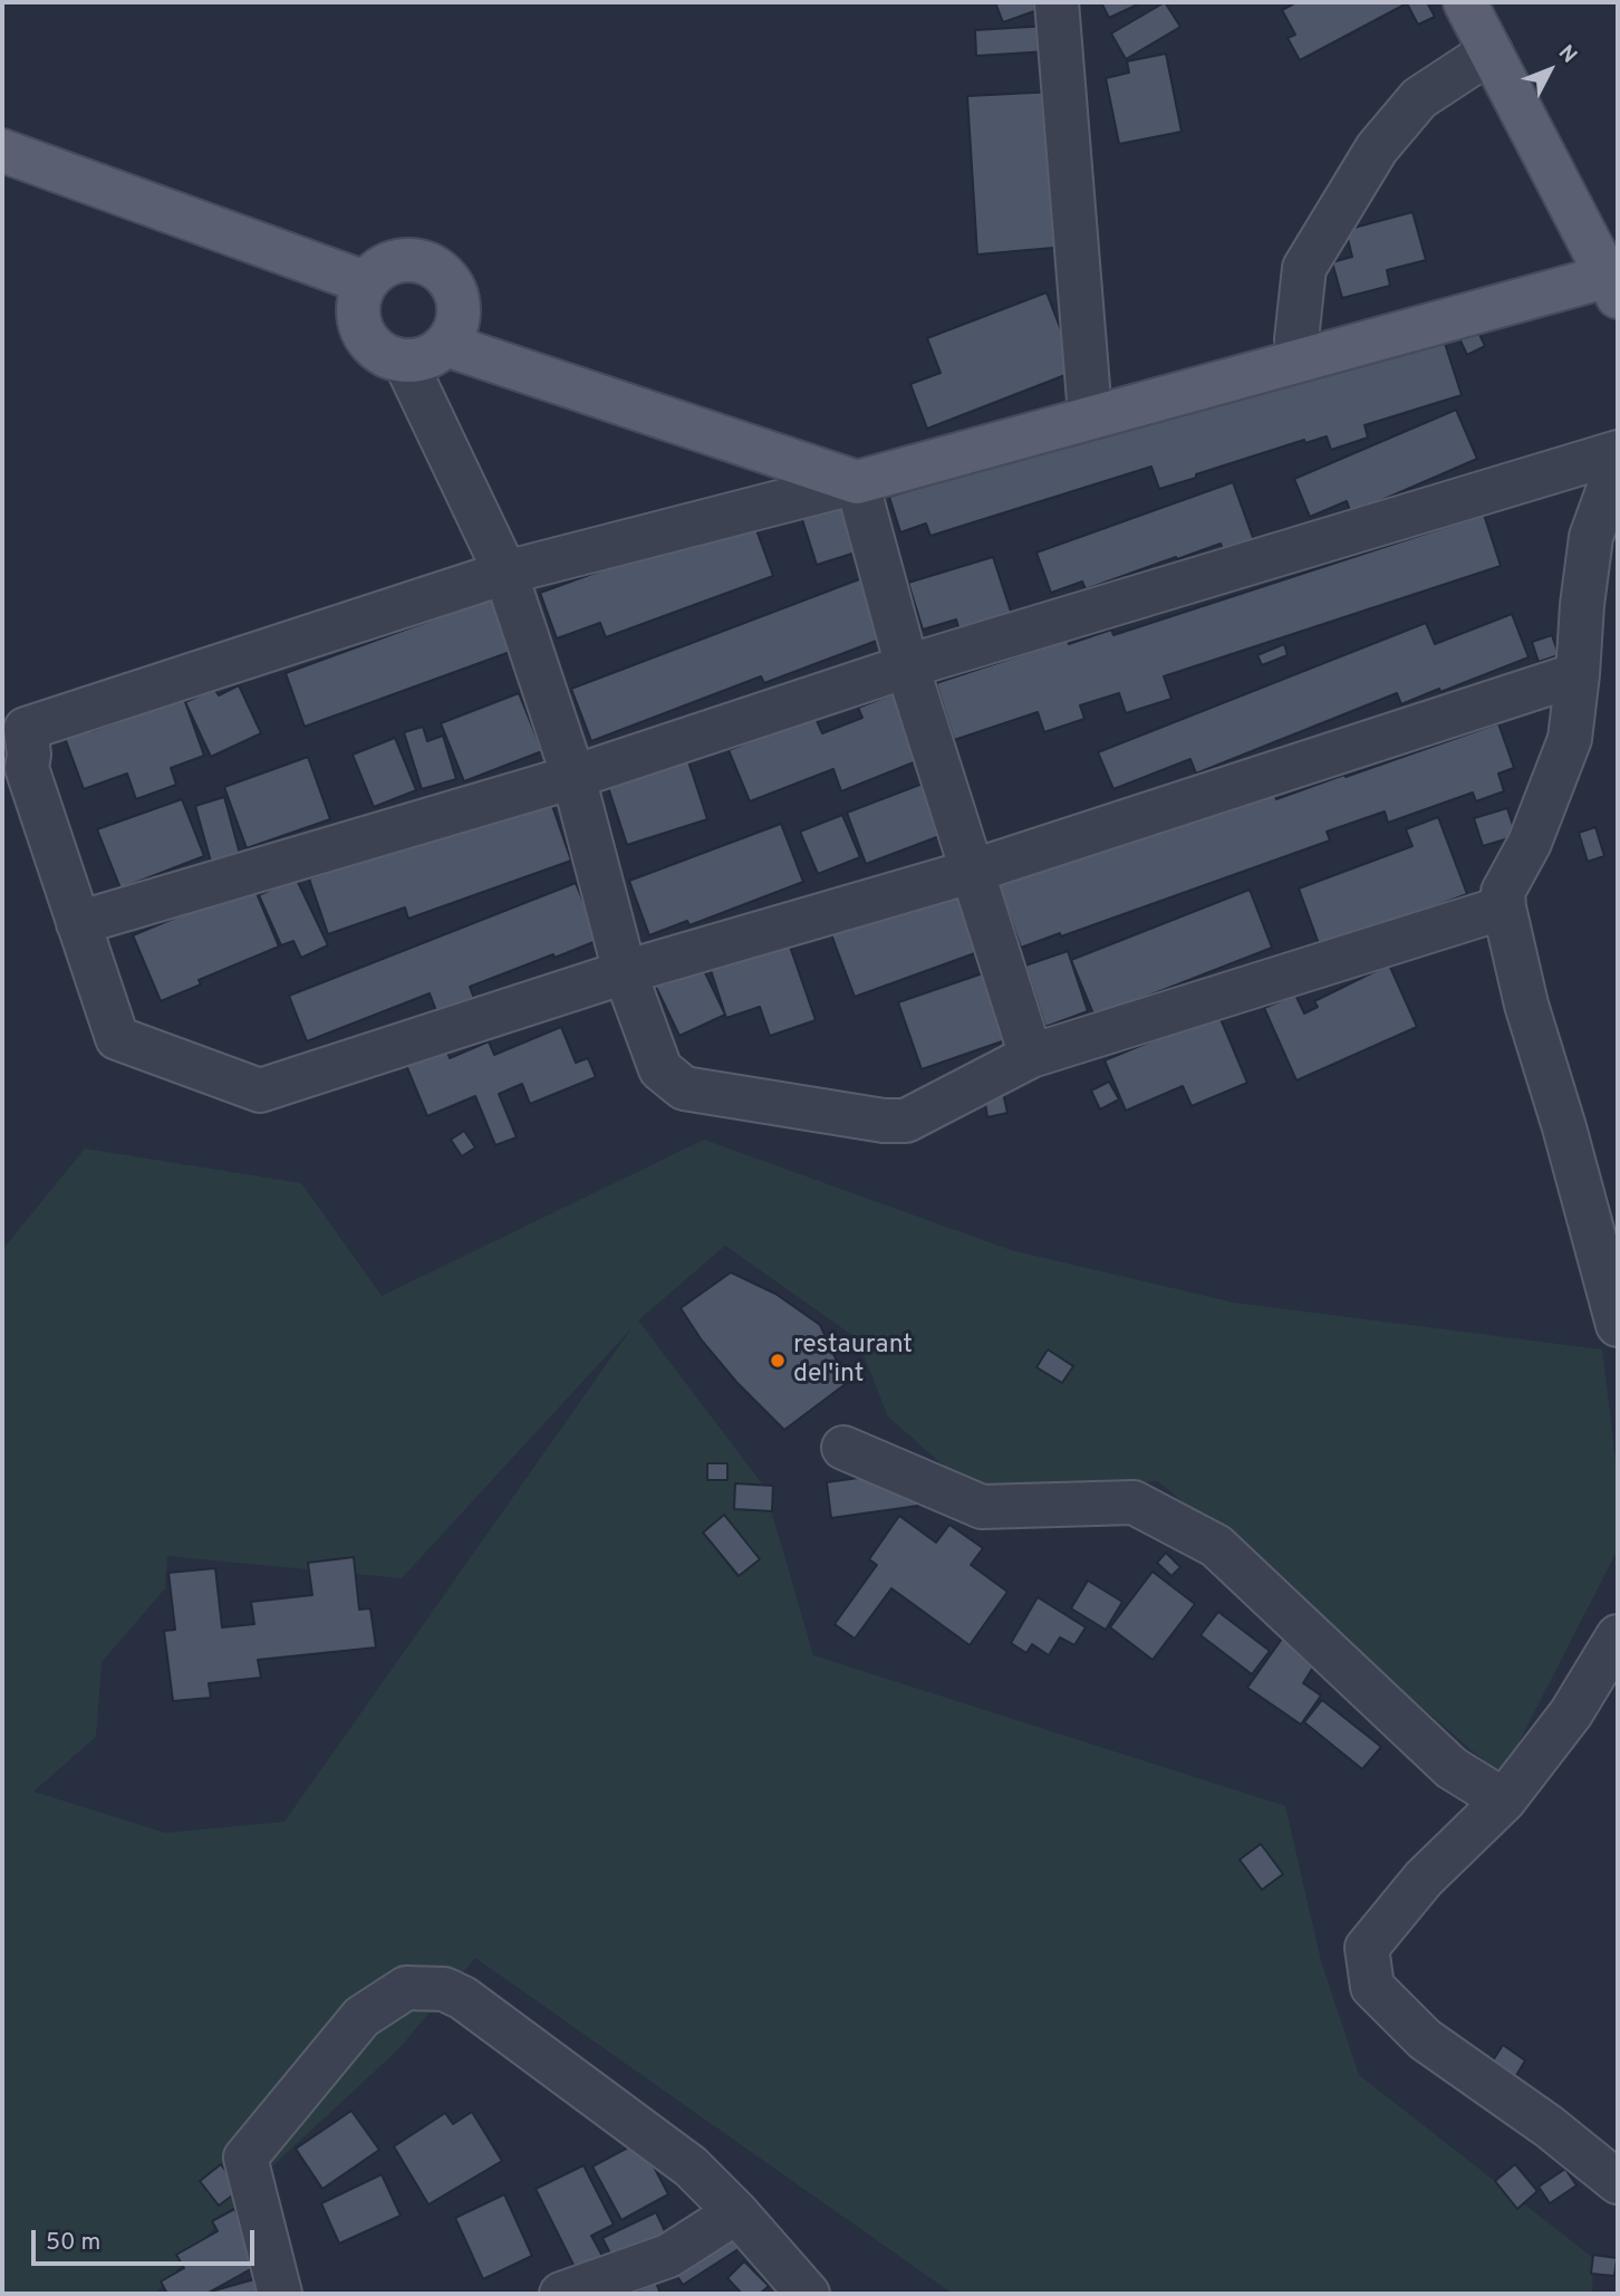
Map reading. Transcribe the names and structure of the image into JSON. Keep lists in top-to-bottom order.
{
  "places": ["restaurant del'int"],
  "scale_bar": "50 m",
  "north": "top right"
}
